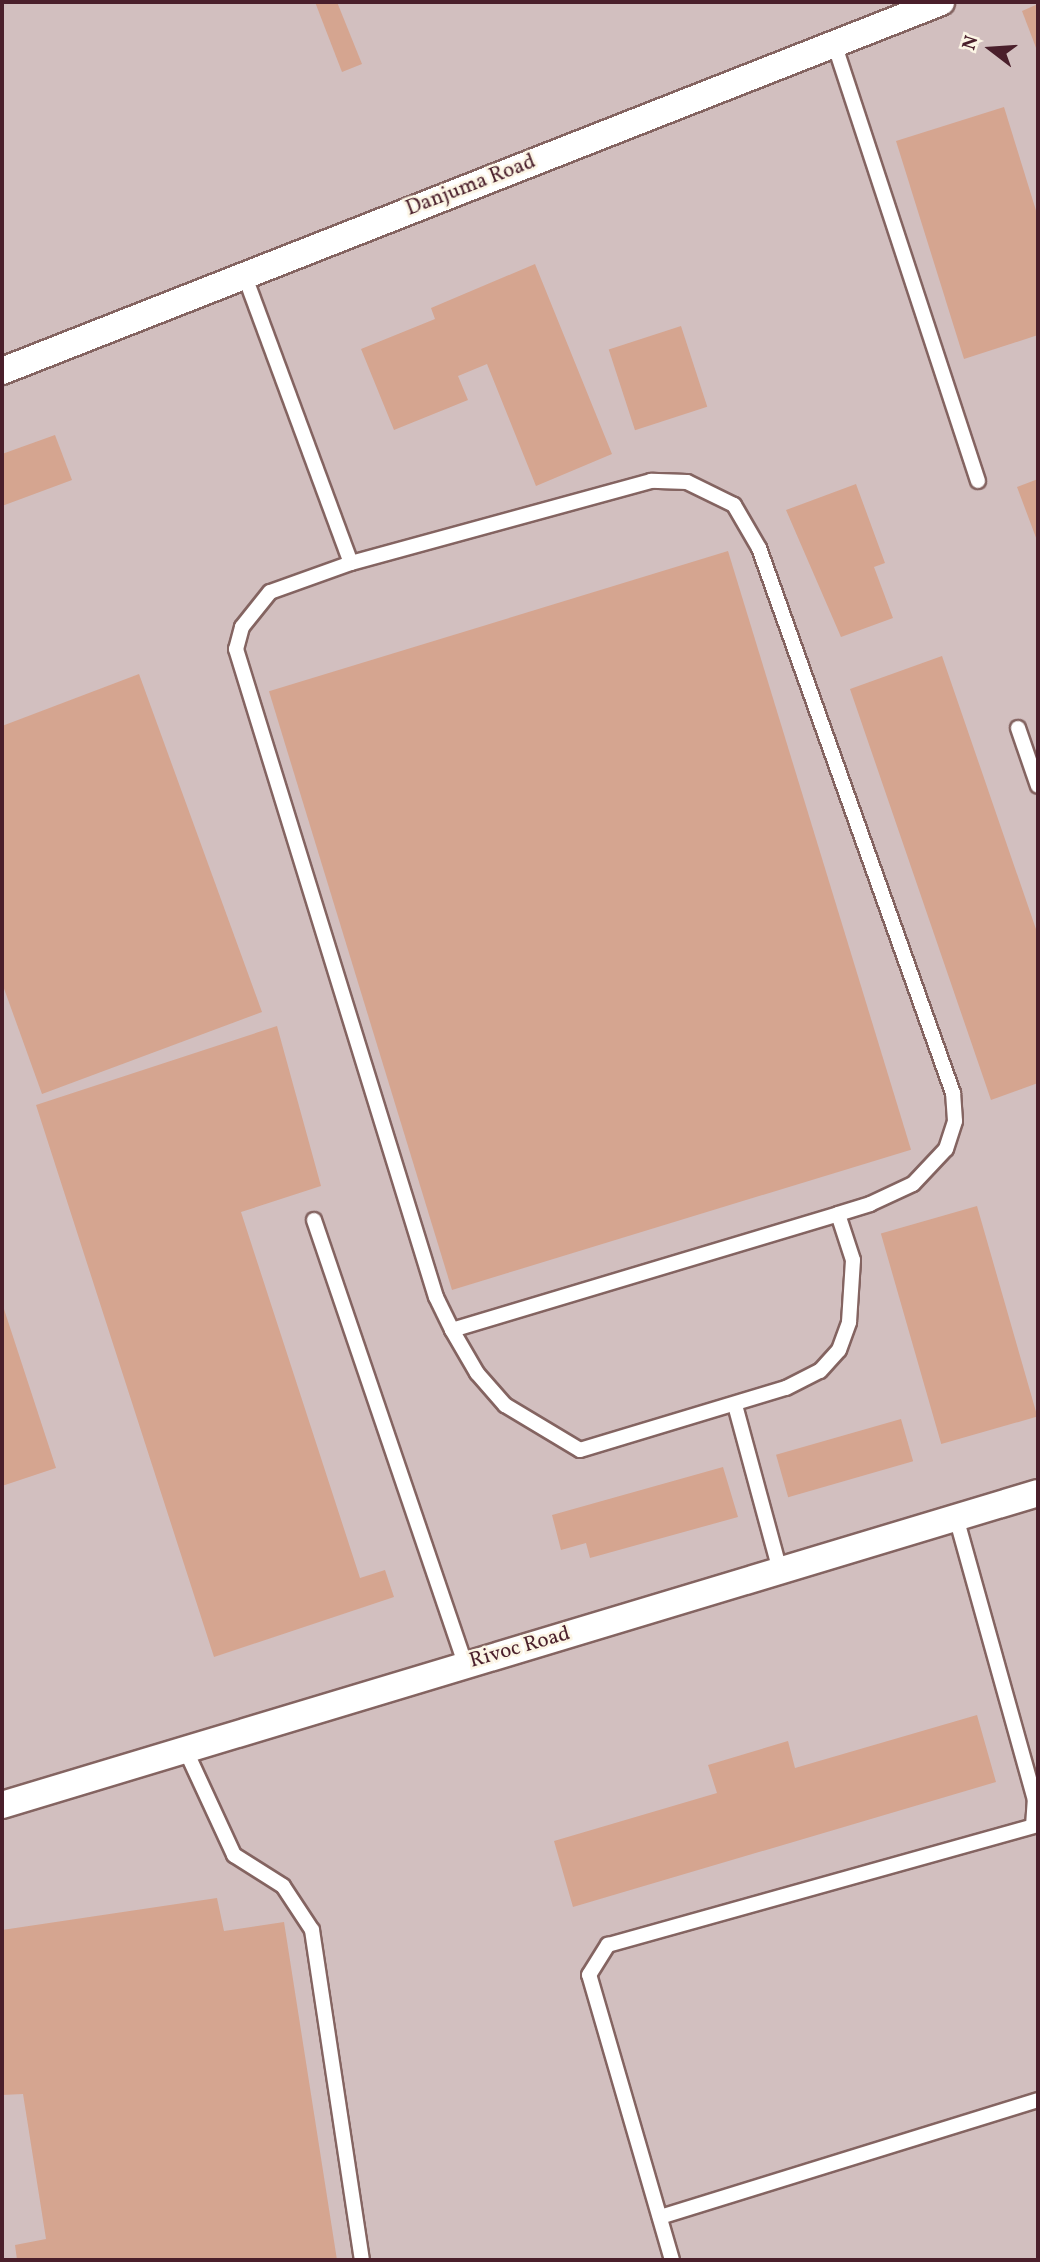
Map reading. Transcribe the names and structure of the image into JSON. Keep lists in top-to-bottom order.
{
  "streets": {
    "street": ["Danjuma Road", "Rivoc Road"]
  },
  "north": "left"
}
